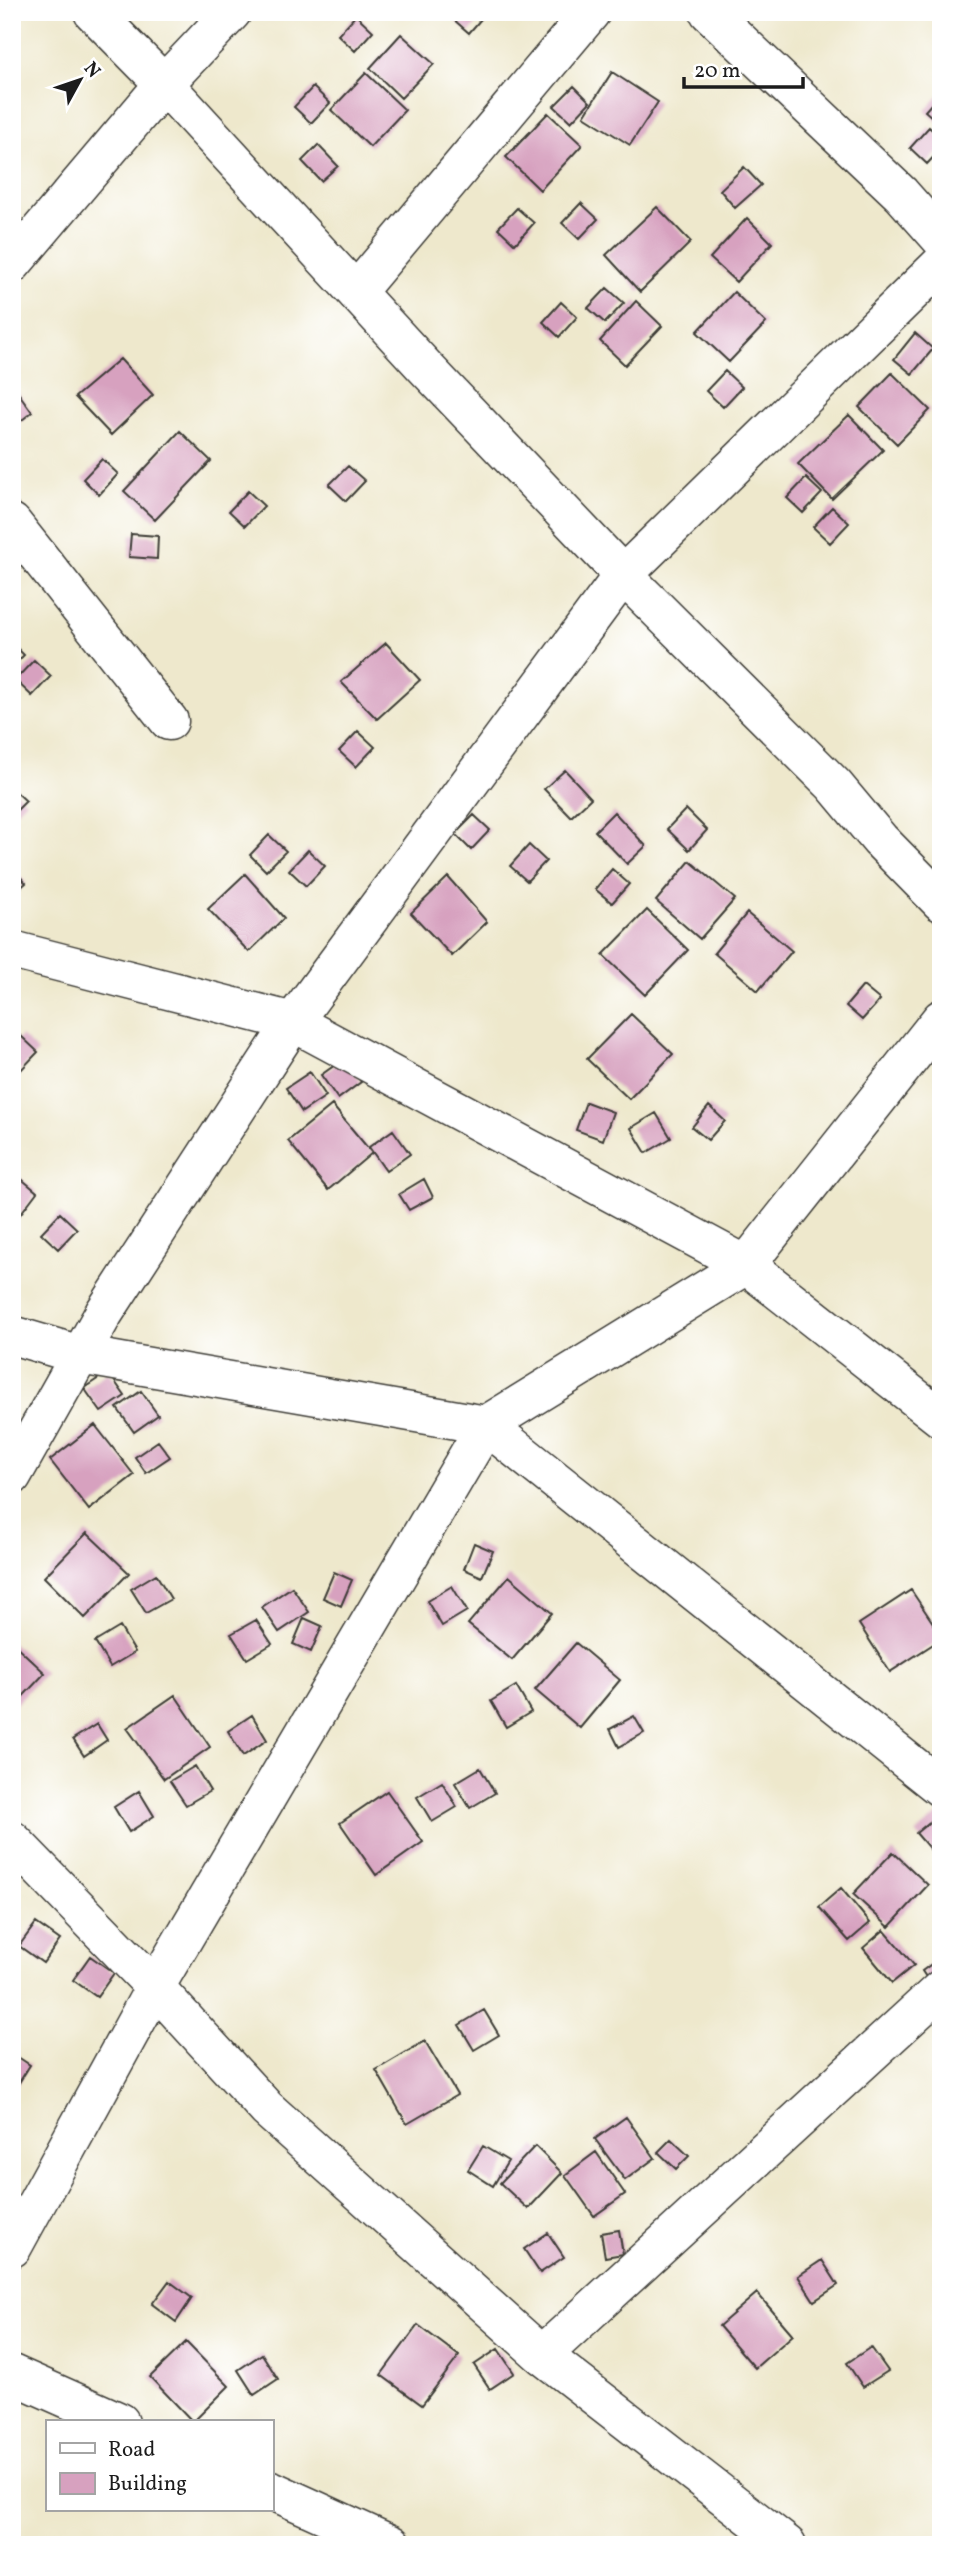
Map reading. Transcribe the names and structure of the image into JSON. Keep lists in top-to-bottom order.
{
  "legend": ["Road", "Building"],
  "scale_bar": "20 m",
  "north": "top right"
}
